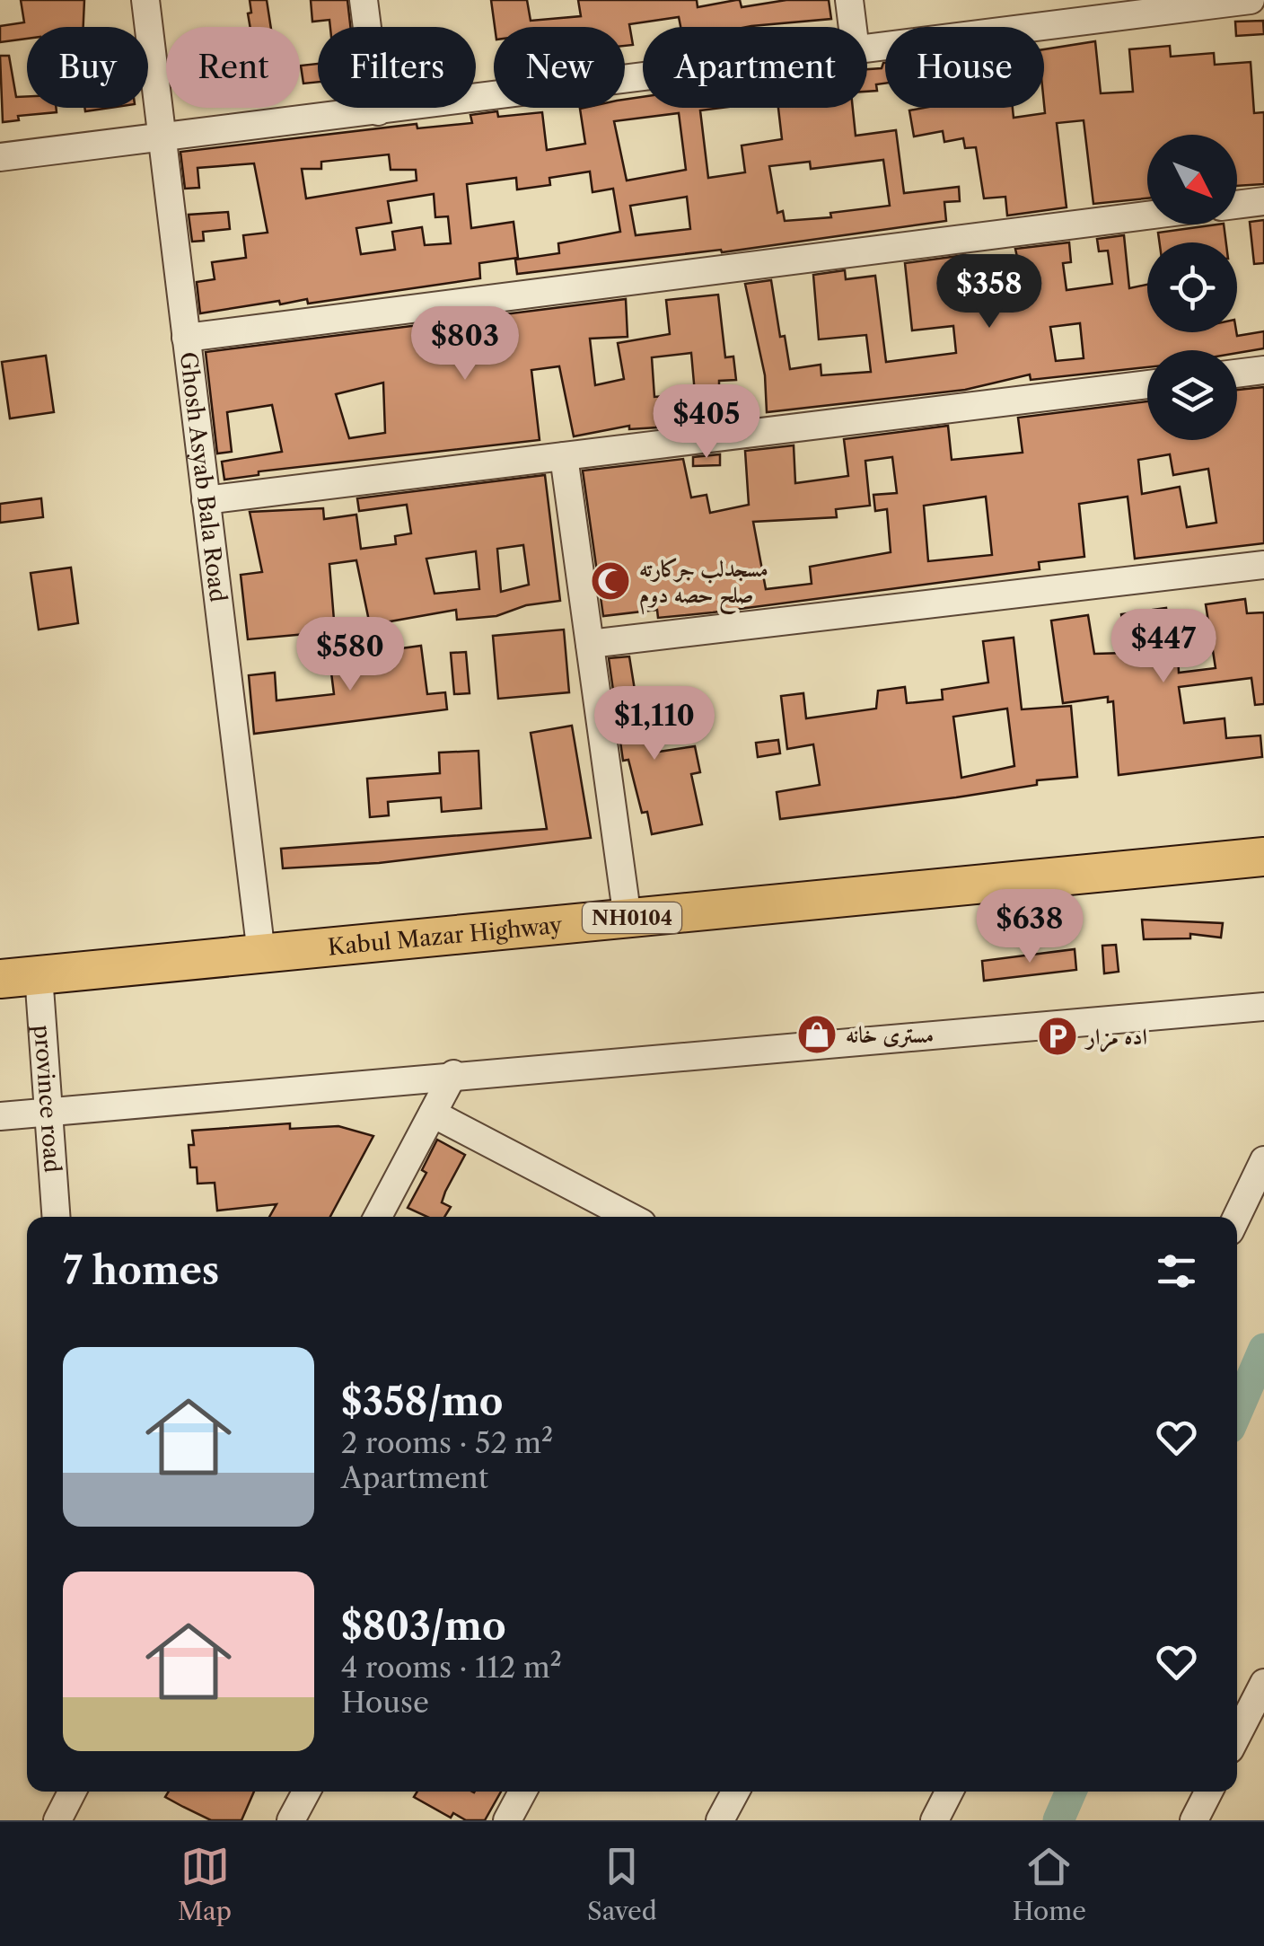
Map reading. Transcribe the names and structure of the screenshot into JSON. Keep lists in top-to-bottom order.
{
  "streets": {
    "highway": ["NH0104", "Kabul Mazar Highway"],
    "street": ["Ghosh Asyab Bala Road", "province road"]
  },
  "crossings": [
    ["Ghosh Asyab Bala Road", "Kabul Mazar Highway"],
    ["Kabul Mazar Highway", "province road"]
  ],
  "places": {
    "mosque": ["مسجدلب جرکارته صلح حصه دوم"],
    "shop": ["مستری خانه"],
    "parking": ["اده مزار"]
  },
  "north": "bottom right",
  "page": {
    "chip": [
      "Buy",
      "Rent",
      "Filters",
      "New",
      "Apartment",
      "House"
    ],
    "price": [
      "$358",
      "$803",
      "$405",
      "$447",
      "$580",
      "$1,110",
      "$638"
    ],
    "heading": "7 homes",
    "list": [
      {
        "name": "$358/mo",
        "note": "2 rooms · 52 m² · Apartment"
      },
      {
        "name": "$803/mo",
        "note": "4 rooms · 112 m² · House"
      }
    ],
    "tabs": ["Map", "Saved", "Home"]
  }
}
